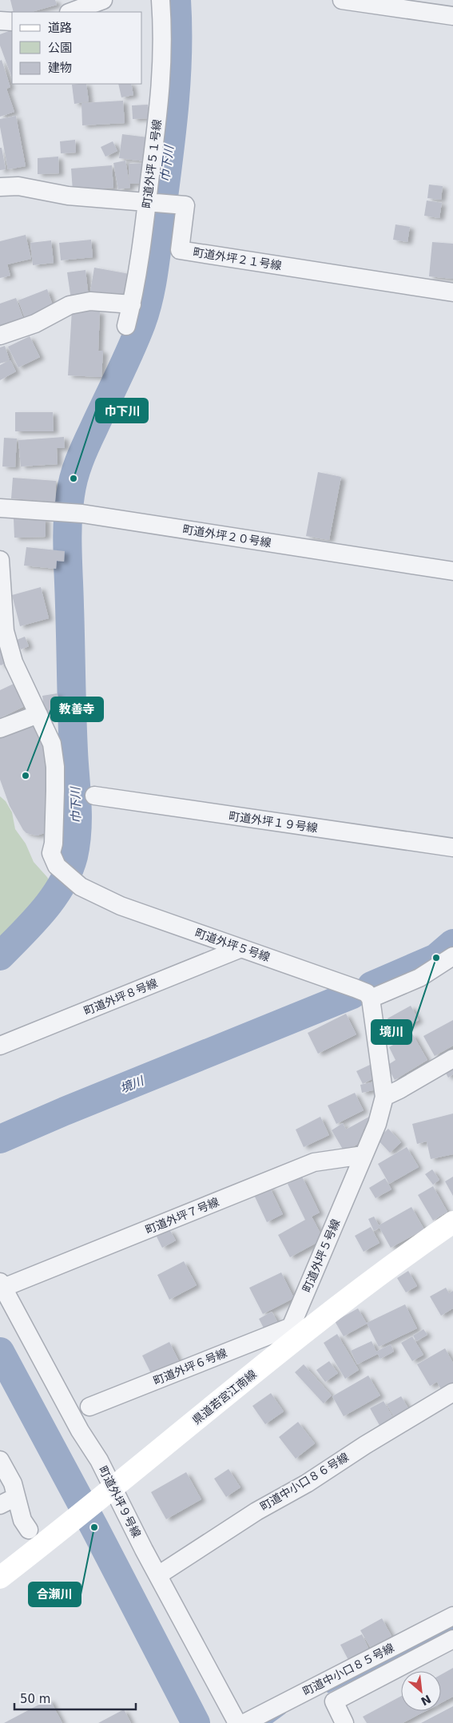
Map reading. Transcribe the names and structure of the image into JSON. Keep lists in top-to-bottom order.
{
  "streets": {
    "main road": ["県道若宮江南線"],
    "street": [
      "町道外坪５１号線",
      "町道外坪２１号線",
      "町道外坪２０号線",
      "町道外坪１９号線",
      "町道外坪５号線",
      "町道外坪８号線",
      "町道外坪７号線",
      "町道外坪６号線",
      "町道中小口８６号線",
      "町道外坪９号線",
      "町道中小口８５号線"
    ]
  },
  "crossings": [
    ["町道外坪５１号線", "町道外坪２１号線"],
    ["町道外坪５号線", "町道外坪８号線"],
    ["町道外坪５号線", "町道外坪７号線"],
    ["町道外坪５号線", "町道外坪６号線"],
    ["町道外坪５号線", "県道若宮江南線"],
    ["町道外坪７号線", "町道外坪９号線"],
    ["町道外坪６号線", "県道若宮江南線"],
    ["県道若宮江南線", "町道外坪９号線"],
    ["町道中小口８６号線", "町道外坪９号線"]
  ],
  "water": ["巾下川", "境川"],
  "places": [
    "巾下川",
    "教善寺",
    "境川",
    "合瀬川"
  ],
  "legend": ["道路", "公園", "建物"],
  "scale_bar": "50 m",
  "north": "bottom right"
}
